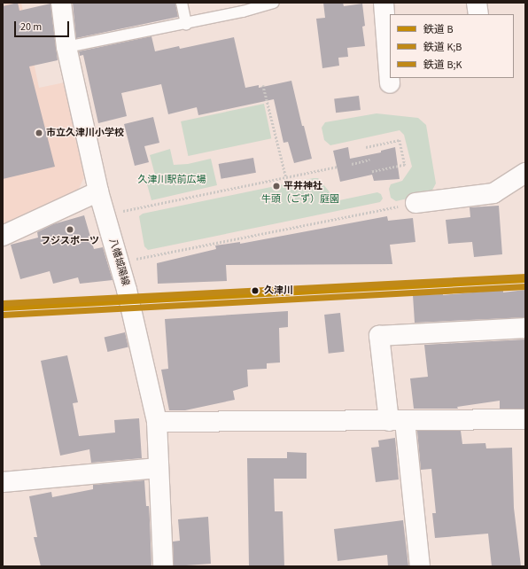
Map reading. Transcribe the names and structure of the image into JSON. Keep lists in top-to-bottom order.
{
  "streets": {
    "street": ["八幡城陽線"]
  },
  "parks": ["久津川駅前広場", "牛頭（ごず）庭園"],
  "places": [
    "市立久津川小学校",
    "平井神社",
    "フジスポーツ",
    "久津川"
  ],
  "lines": ["rail line B;K", "rail line B", "rail line K;B"],
  "legend": ["鉄道 B", "鉄道 K;B", "鉄道 B;K"],
  "scale_bar": "20 m"
}
